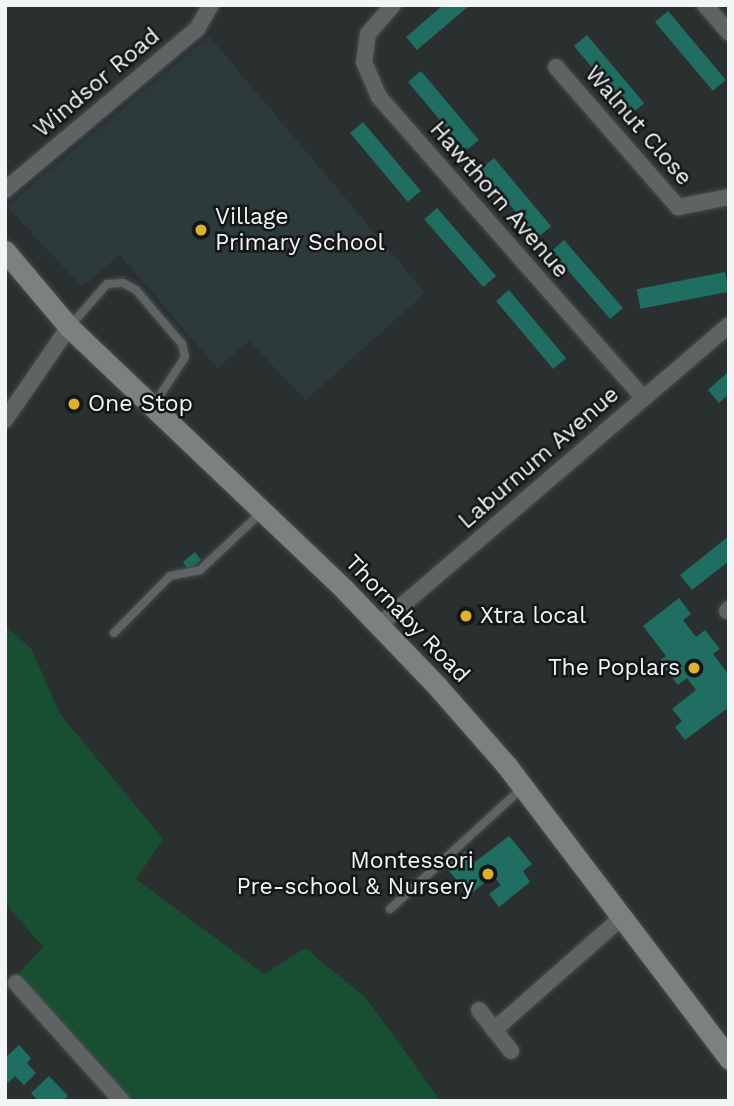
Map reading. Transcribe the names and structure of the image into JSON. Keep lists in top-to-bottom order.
{
  "streets": {
    "street": [
      "Windsor Road",
      "Walnut Close",
      "Hawthorn Avenue",
      "Laburnum Avenue",
      "Thornaby Road"
    ]
  },
  "crossings": [
    ["Hawthorn Avenue", "Laburnum Avenue"],
    ["Laburnum Avenue", "Thornaby Road"]
  ],
  "places": [
    "Village Primary School",
    "One Stop",
    "Xtra local",
    "The Poplars",
    "Montessori Pre-school & Nursery"
  ]
}
